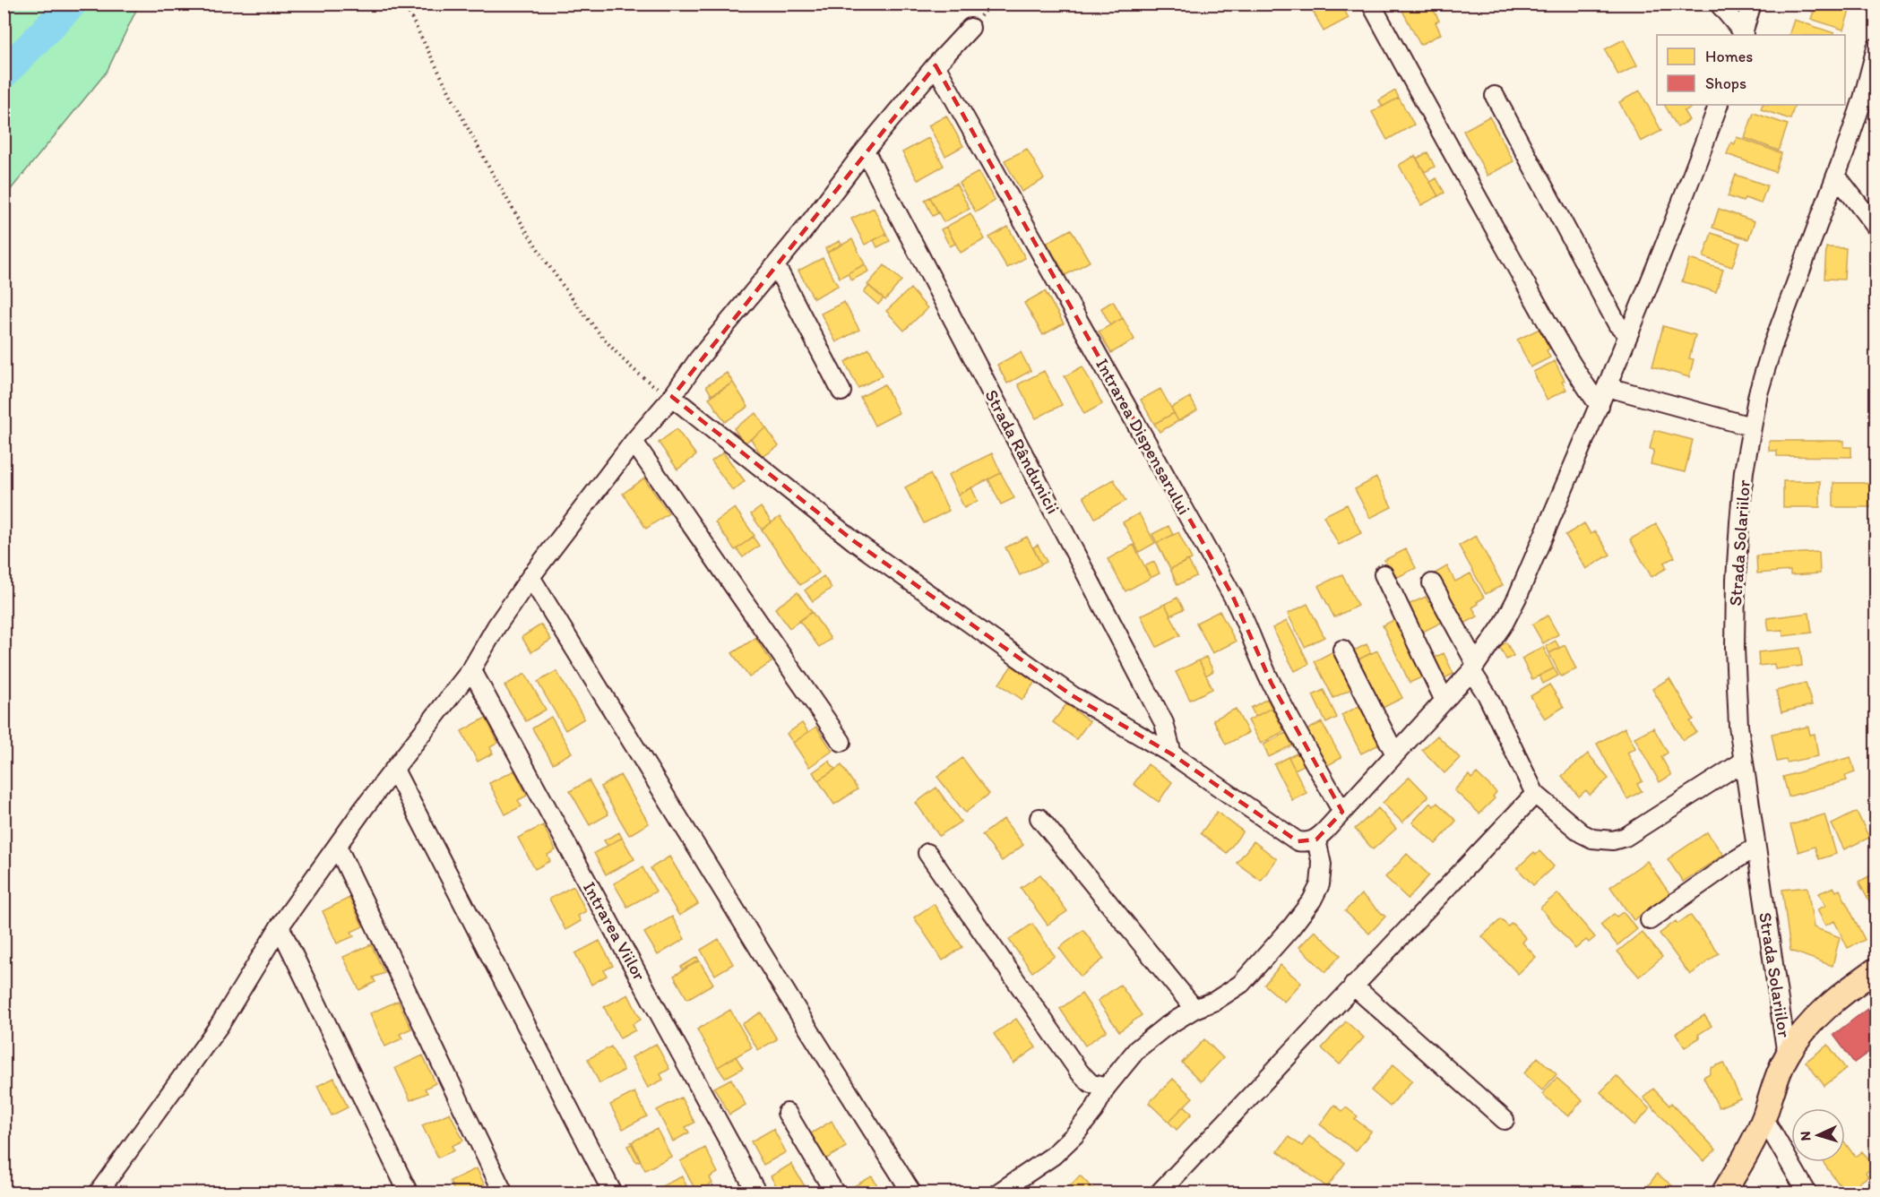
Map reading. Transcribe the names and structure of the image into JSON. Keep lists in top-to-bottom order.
{
  "streets": {
    "street": [
      "Intrarea Dispensarului",
      "Strada Rândunicii",
      "Strada Solariilor",
      "Intrarea Viilor"
    ]
  },
  "legend": ["Homes", "Shops"],
  "north": "left"
}
